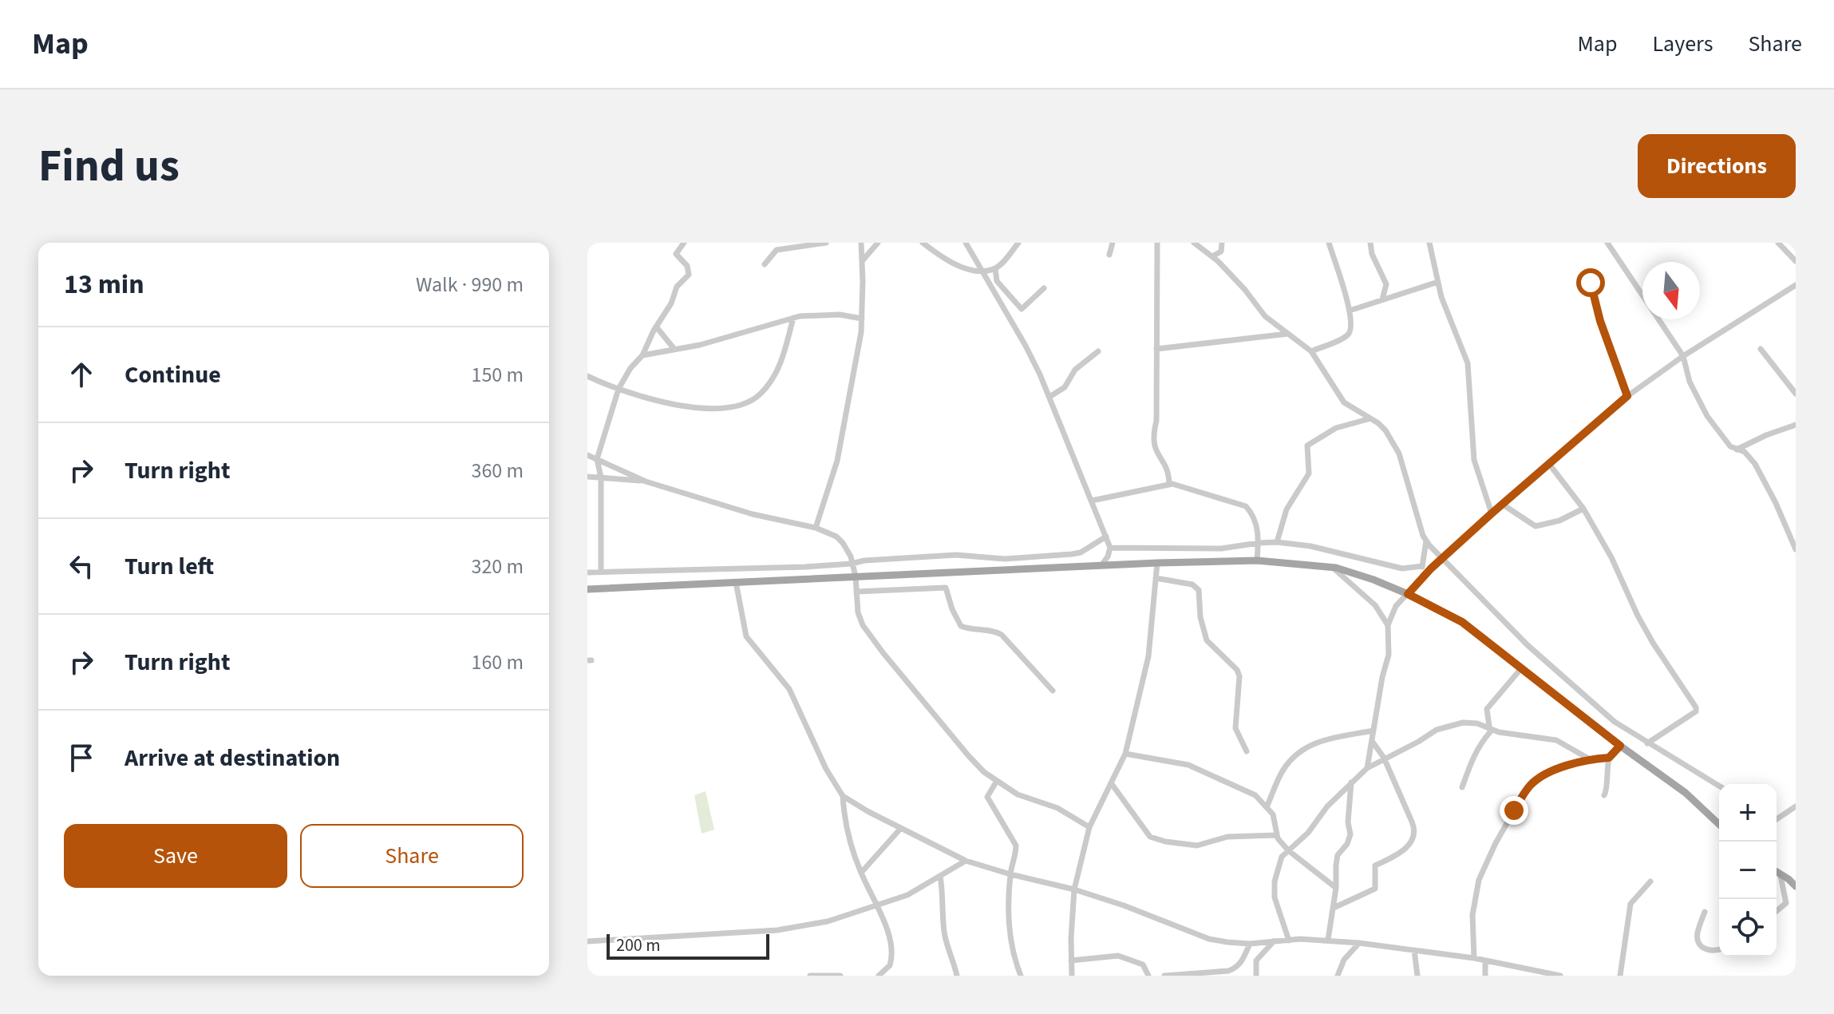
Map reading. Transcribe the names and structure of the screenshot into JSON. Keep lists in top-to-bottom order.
{
  "scale_bar": "200 m",
  "north": "bottom",
  "page": {
    "header": "Map",
    "nav": ["Map", "Layers", "Share"],
    "buttons": [
      "Directions",
      ["Save", "Share"]
    ],
    "title": "Find us",
    "heading": ["13 min", "Walk · 990 m"],
    "list": [
      ["Continue", "150 m"],
      ["Turn right", "360 m"],
      ["Turn left", "320 m"],
      ["Turn right", "160 m"],
      "Arrive at destination"
    ],
    "map_buttons": ["+", "−"],
    "scale": "200 m"
  }
}
